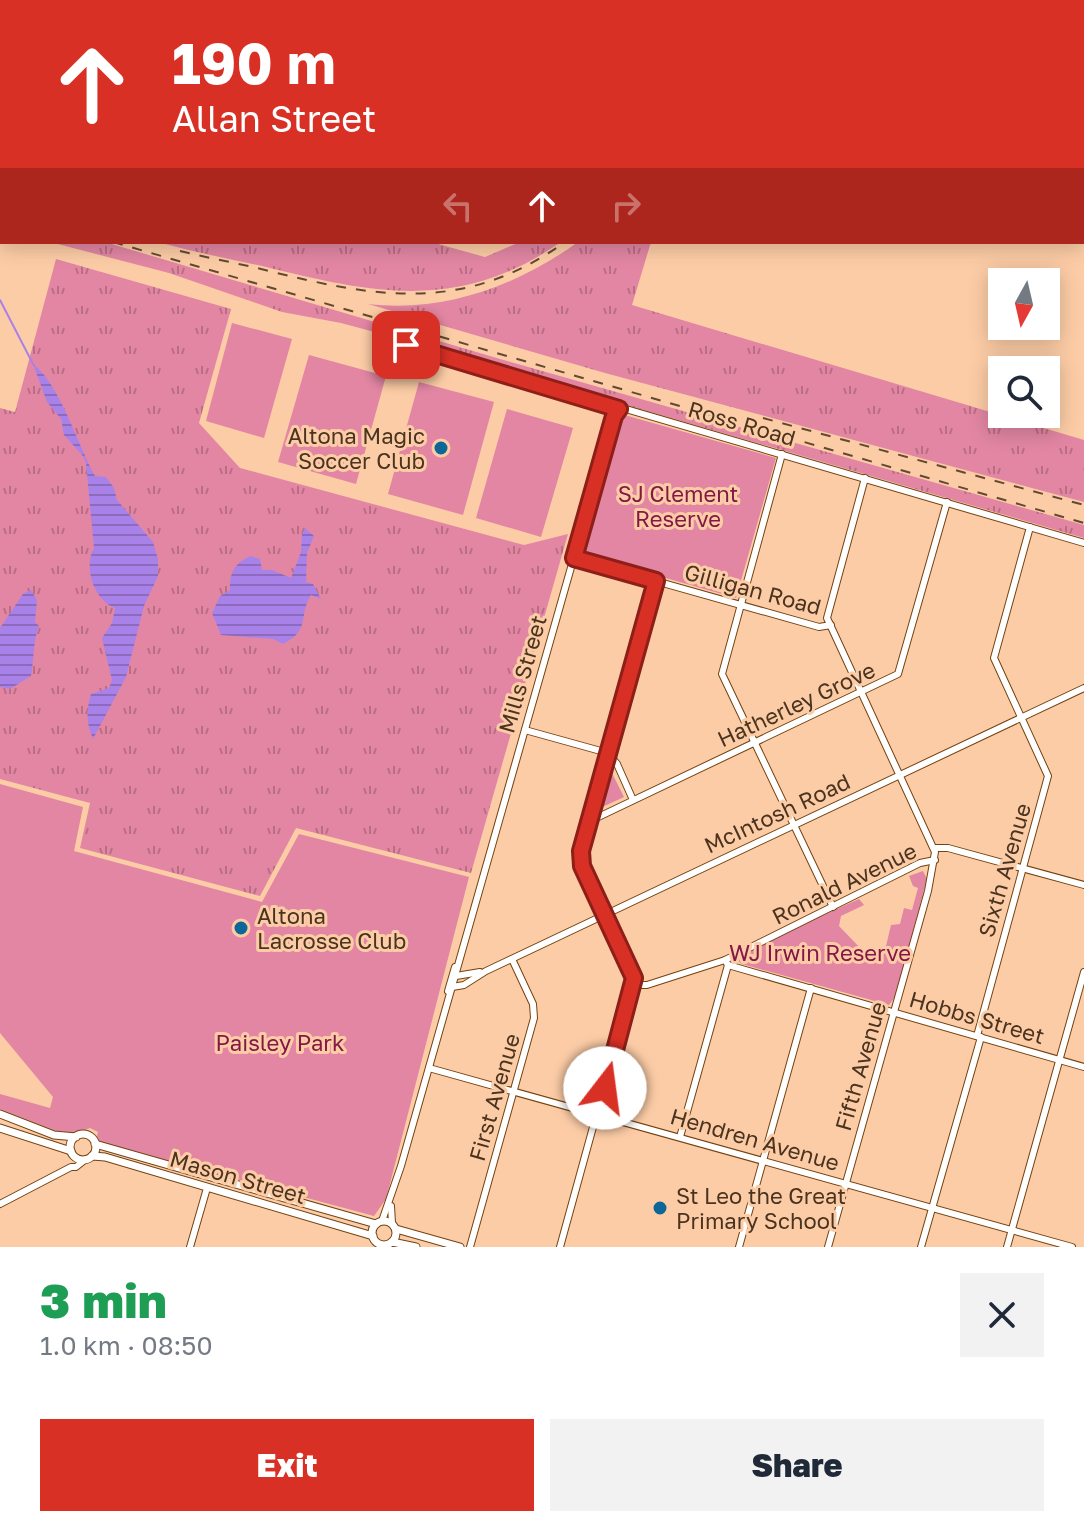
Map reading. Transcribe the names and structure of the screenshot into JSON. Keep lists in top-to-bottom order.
{
  "streets": {
    "street": [
      "Ross Road",
      "Gilligan Road",
      "Mills Street",
      "Hatherley Grove",
      "McIntosh Road",
      "Sixth Avenue",
      "Ronald Avenue",
      "Hobbs Street",
      "Fifth Avenue",
      "First Avenue",
      "Hendren Avenue",
      "Mason Street"
    ]
  },
  "crossings": [
    ["Ross Road", "Mills Street"],
    ["Ross Road", "Hatherley Grove"],
    ["Ross Road", "Sixth Avenue"],
    ["Gilligan Road", "Mills Street"],
    ["Mills Street", "McIntosh Road"],
    ["Mills Street", "Hendren Avenue"],
    ["Mills Street", "Mason Street"],
    ["McIntosh Road", "Sixth Avenue"],
    ["McIntosh Road", "First Avenue"],
    ["Sixth Avenue", "Hobbs Street"],
    ["Sixth Avenue", "Hendren Avenue"],
    ["Ronald Avenue", "Hobbs Street"],
    ["Ronald Avenue", "Fifth Avenue"],
    ["Hobbs Street", "Fifth Avenue"],
    ["Fifth Avenue", "Hendren Avenue"],
    ["First Avenue", "Hendren Avenue"]
  ],
  "parks": ["SJ Clement Reserve", "WJ Irwin Reserve", "Paisley Park"],
  "places": ["Altona Magic Soccer Club", "Altona Lacrosse Club", "St Leo the Great Primary School"],
  "north": "bottom",
  "page": {
    "turn": ["190 m", "Allan Street"],
    "heading": ["3 min", "1.0 km · 08:50"],
    "buttons": ["Exit", "Share"]
  }
}
